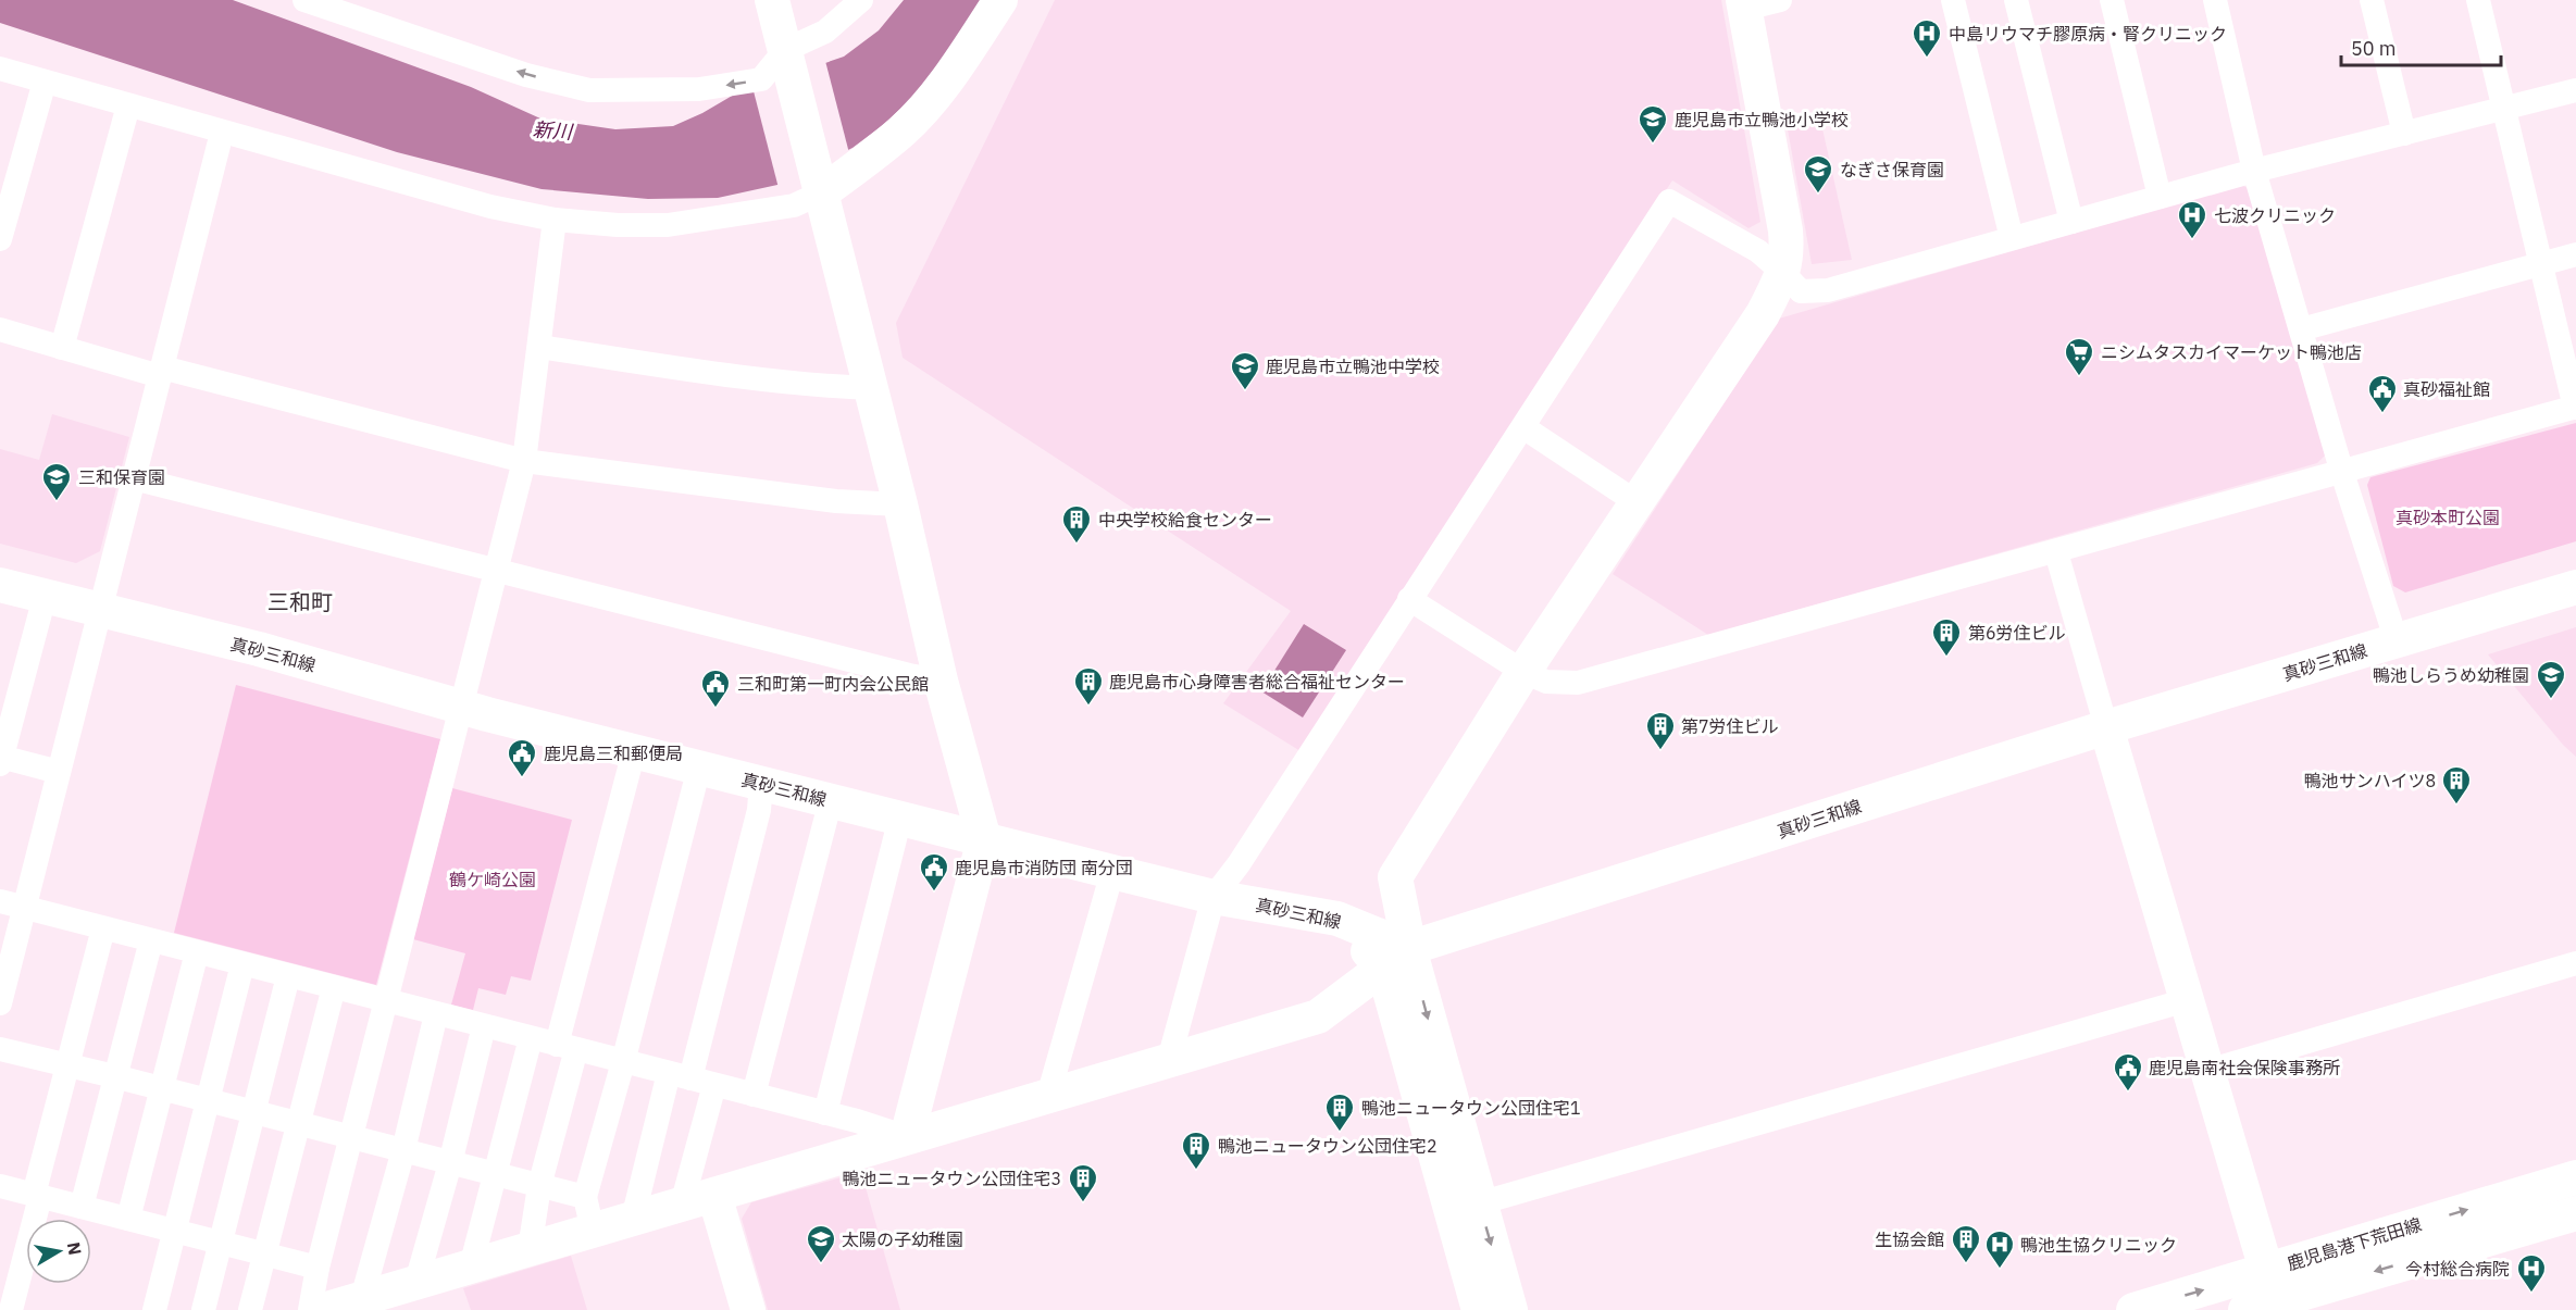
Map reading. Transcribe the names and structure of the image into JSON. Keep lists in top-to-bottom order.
{
  "streets": {
    "street": ["真砂三和線", "鹿児島港下荒田線"]
  },
  "districts": ["三和町"],
  "water": ["新川"],
  "parks": ["真砂本町公園", "鶴ケ崎公園"],
  "places": {
    "hospital": [
      "中島リウマチ膠原病・腎クリニック",
      "七波クリニック",
      "鴨池生協クリニック",
      "今村総合病院"
    ],
    "school or university": [
      "鹿児島市立鴨池小学校",
      "なぎさ保育園",
      "鹿児島市立鴨池中学校",
      "三和保育園",
      "鴨池しらうめ幼稚園",
      "太陽の子幼稚園"
    ],
    "supermarket": ["ニシムタスカイマーケット鴨池店"],
    "public building": [
      "真砂福祉館",
      "三和町第一町内会公民館",
      "鹿児島三和郵便局",
      "鹿児島市消防団 南分団",
      "鹿児島南社会保険事務所"
    ],
    "building": [
      "中央学校給食センター",
      "第6労住ビル",
      "鹿児島市心身障害者総合福祉センター",
      "第7労住ビル",
      "鴨池サンハイツ8",
      "鴨池ニュータウン公団住宅1",
      "鴨池ニュータウン公団住宅2",
      "鴨池ニュータウン公団住宅3",
      "生協会館"
    ]
  },
  "scale_bar": "50 m",
  "north": "right"
}
